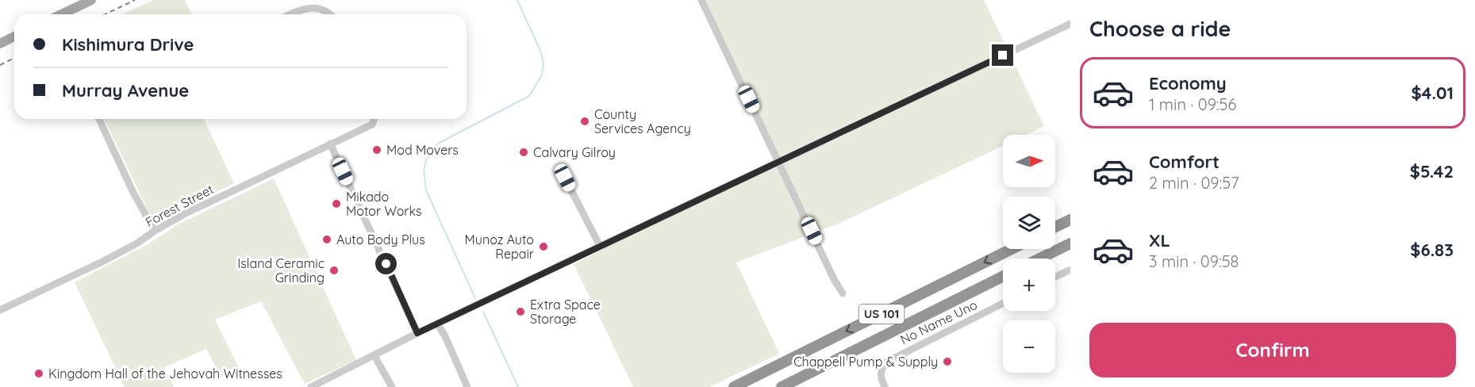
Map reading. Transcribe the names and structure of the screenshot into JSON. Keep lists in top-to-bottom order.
{
  "streets": {
    "highway": ["US 101"],
    "street": ["Forest Street", "No Name Uno"]
  },
  "places": [
    "County Services Agency",
    "Mod Movers",
    "Calvary Gilroy",
    "Mikado Motor Works",
    "Auto Body Plus",
    "Munoz Auto Repair",
    "Island Ceramic Grinding",
    "Extra Space Storage",
    "Chappell Pump & Supply",
    "Kingdom Hall of the Jehovah Witnesses"
  ],
  "north": "right",
  "page": {
    "heading": "Choose a ride",
    "banner": ["Kishimura Drive", "Murray Avenue"],
    "list": [
      {
        "name": "Economy",
        "note": "1 min · 09:56",
        "value": "$4.01"
      },
      {
        "name": "Comfort",
        "note": "2 min · 09:57",
        "value": "$5.42"
      },
      {
        "name": "XL",
        "note": "3 min · 09:58",
        "value": "$6.83"
      }
    ],
    "map_buttons": ["+", "−"],
    "buttons": "Confirm"
  }
}
